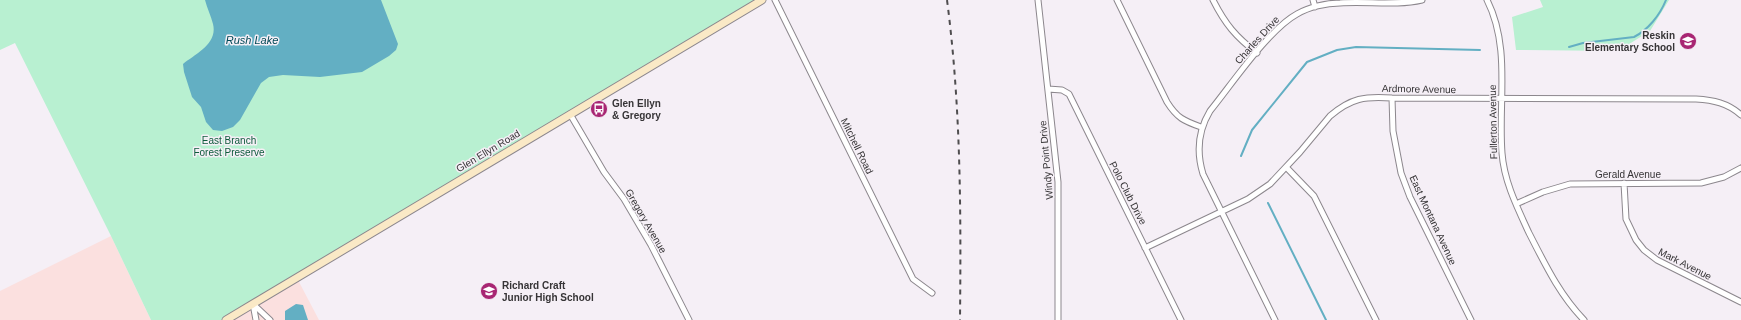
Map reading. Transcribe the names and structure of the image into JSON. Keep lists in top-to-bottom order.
{
  "streets": {
    "street": [
      "Charles Drive",
      "Ardmore Avenue",
      "Fullerton Avenue",
      "Mitchell Road",
      "Glen Ellyn Road",
      "Windy Point Drive",
      "Gerald Avenue",
      "Polo Club Drive",
      "East Montana Avenue",
      "Gregory Avenue",
      "Mark Avenue"
    ]
  },
  "crossings": [
    ["Charles Drive", "Ardmore Avenue"],
    ["Ardmore Avenue", "Fullerton Avenue"],
    ["Ardmore Avenue", "Polo Club Drive"],
    ["Ardmore Avenue", "East Montana Avenue"],
    ["Fullerton Avenue", "Gerald Avenue"],
    ["Glen Ellyn Road", "Gregory Avenue"],
    ["Windy Point Drive", "Polo Club Drive"],
    ["Gerald Avenue", "Mark Avenue"]
  ],
  "water": ["Rush Lake"],
  "parks": ["East Branch Forest Preserve"],
  "places": {
    "school or university": ["Reskin Elementary School", "Richard Craft Junior High School"],
    "bus stop": ["Glen Ellyn & Gregory"]
  }
}
